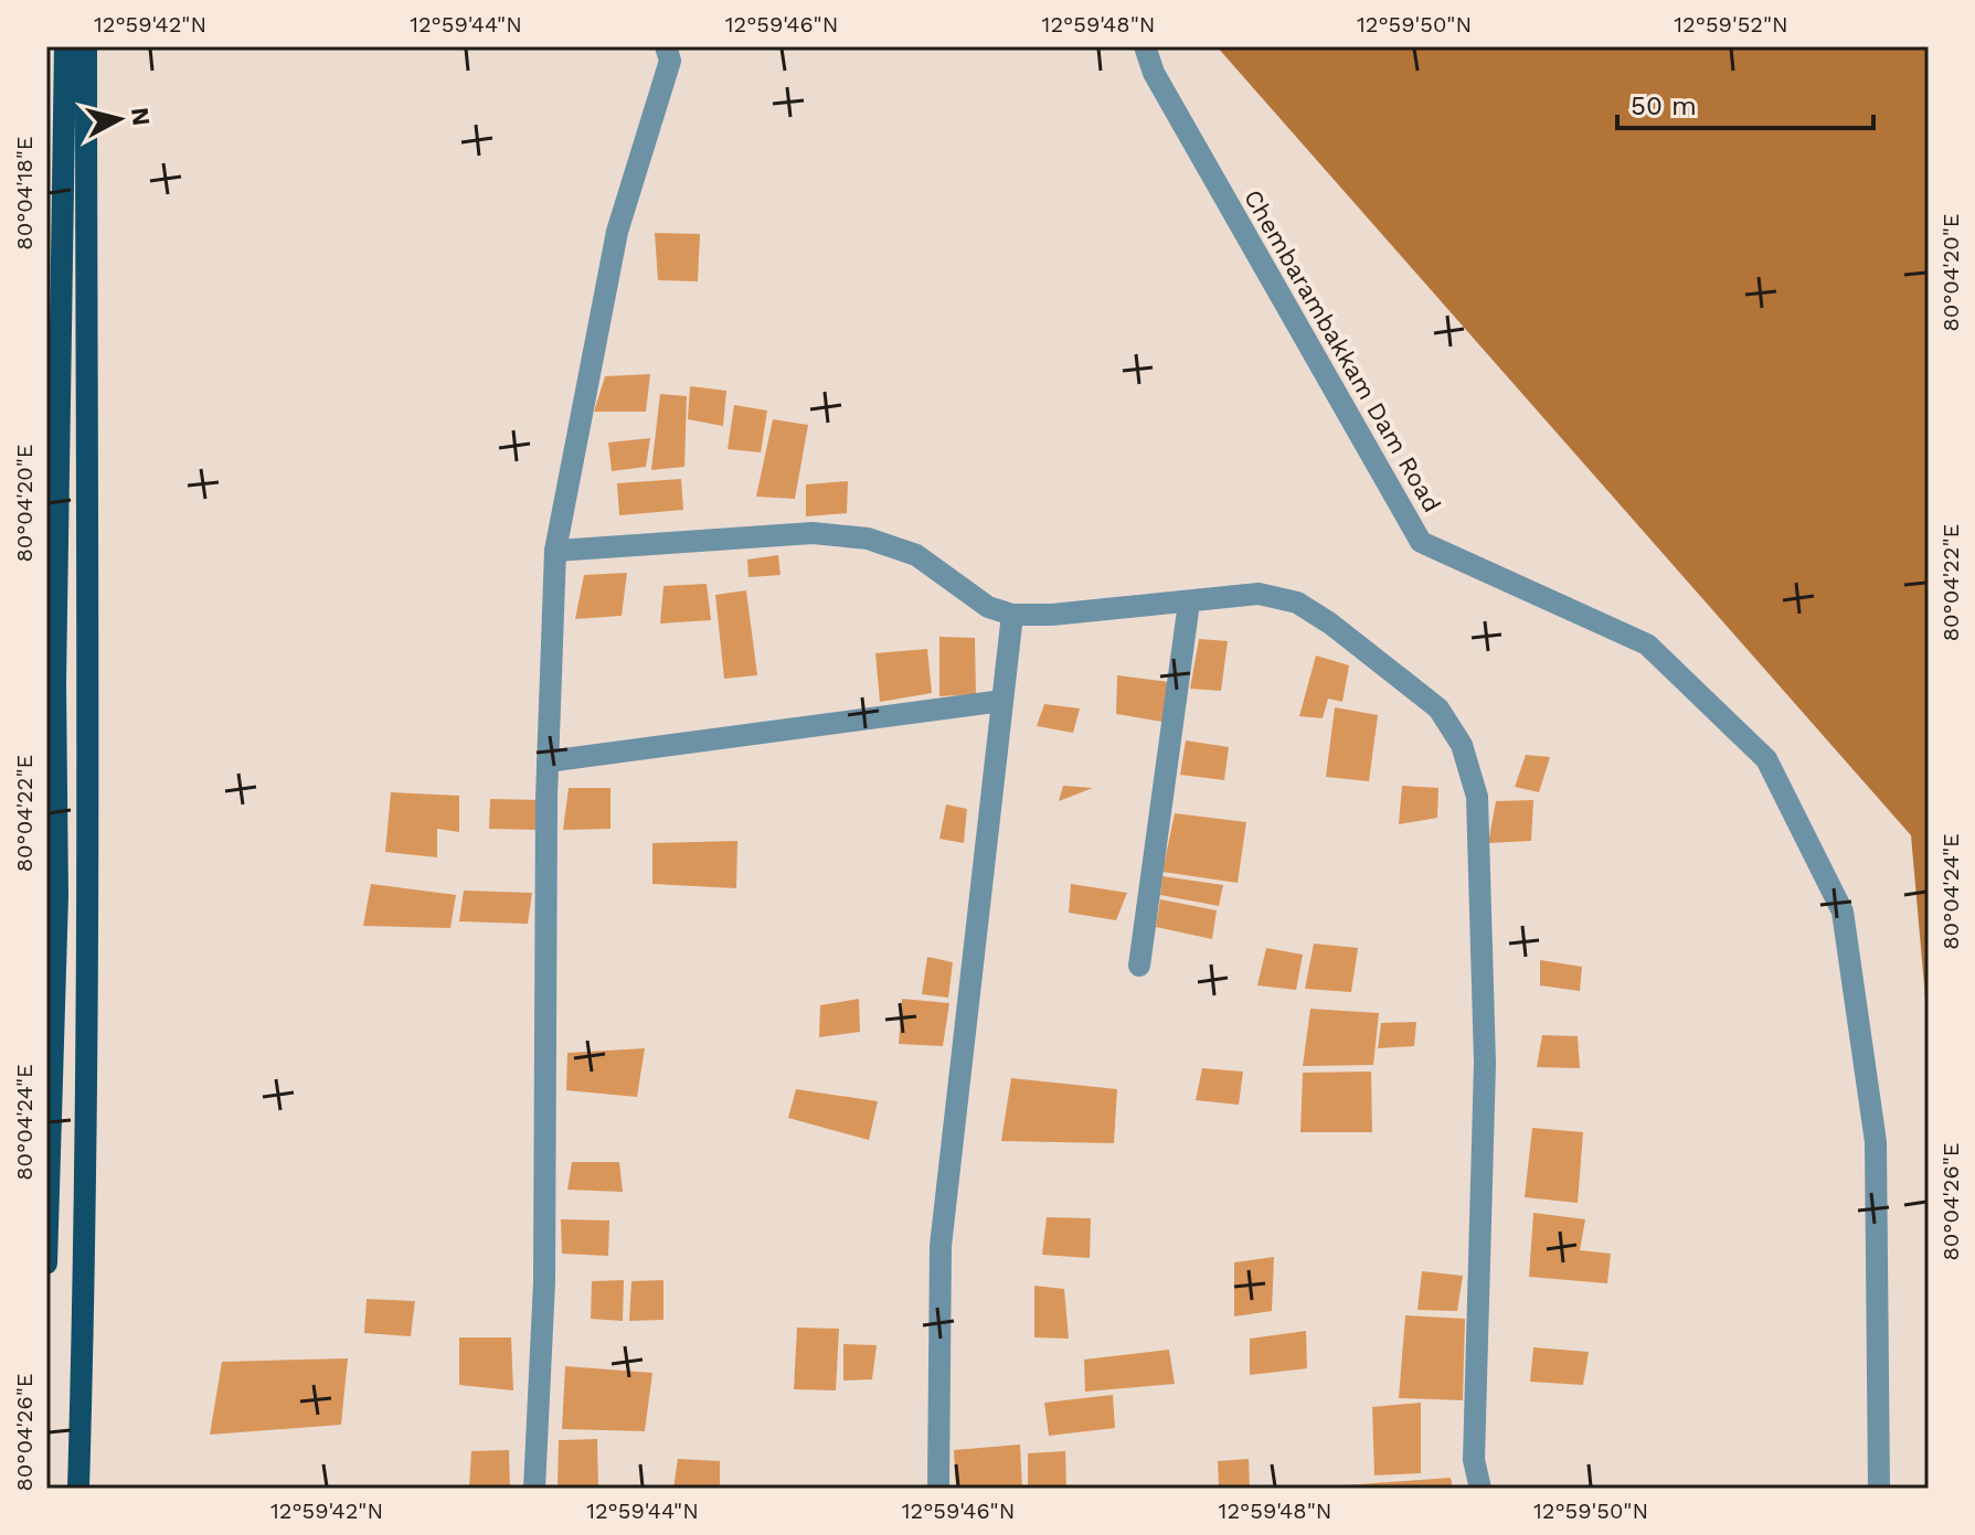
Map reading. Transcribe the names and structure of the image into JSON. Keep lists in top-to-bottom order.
{
  "streets": {
    "street": ["Chembarambakkam Dam Road"]
  },
  "scale_bar": "50 m",
  "north": "right",
  "coordinates": [
    "12°59'42\"N",
    "12°59'44\"N",
    "12°59'46\"N",
    "12°59'48\"N",
    "12°59'50\"N",
    "12°59'52\"N",
    "80°04'18\"E",
    "80°04'20\"E",
    "80°04'22\"E",
    "80°04'24\"E",
    "80°04'26\"E"
  ]
}
